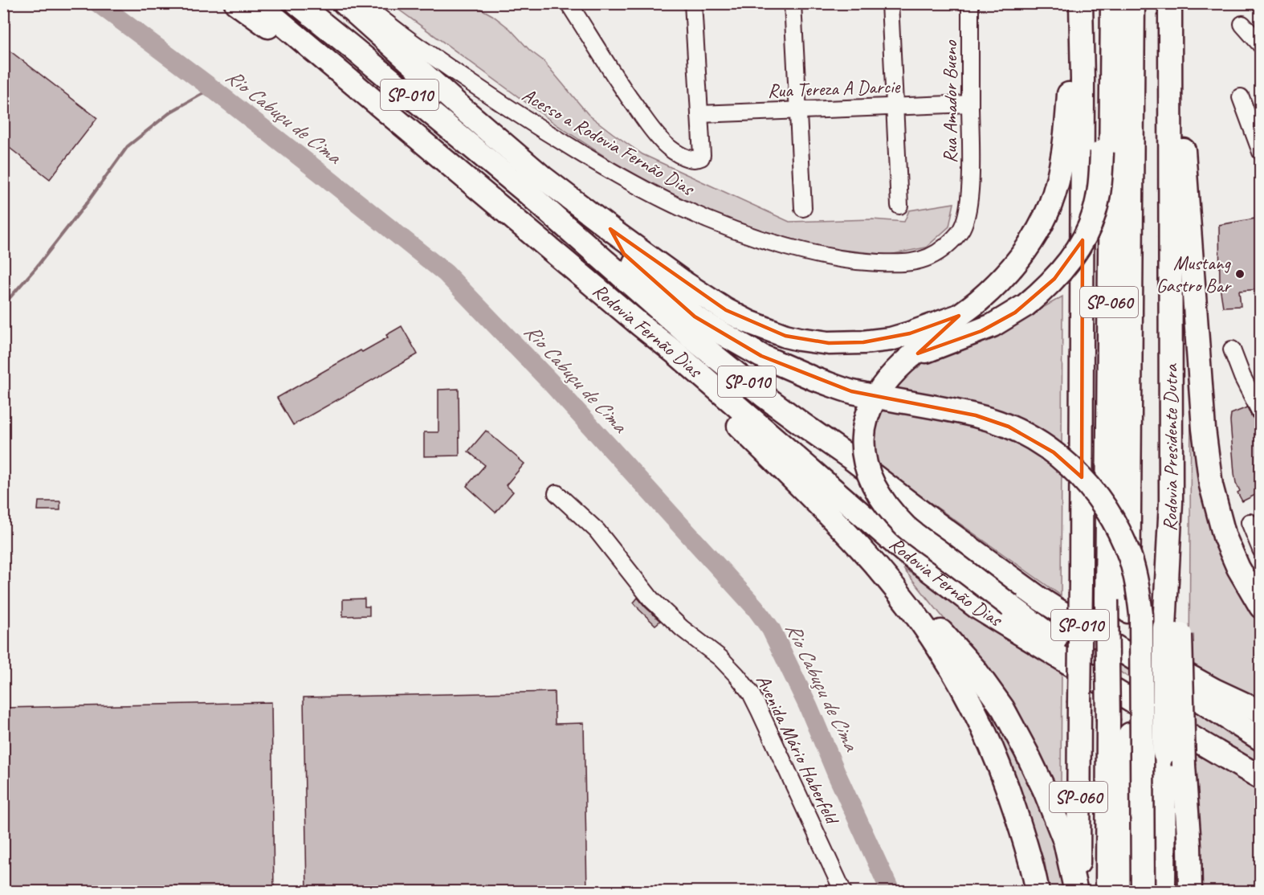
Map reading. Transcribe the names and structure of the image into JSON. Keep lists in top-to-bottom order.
{
  "streets": {
    "highway": [
      "SP-010",
      "SP-060",
      "Rodovia Fernão Dias",
      "Rodovia Presidente Dutra"
    ],
    "street": [
      "Rua Tereza A Darcie",
      "Rua Amador Bueno",
      "Acesso a Rodovia Fernão Dias",
      "Avenida Mário Haberfeld"
    ]
  },
  "crossings": [
    ["Rua Tereza A Darcie", "Rua Amador Bueno"],
    ["Rua Amador Bueno", "Acesso a Rodovia Fernão Dias"]
  ],
  "water": ["Rio Cabuçu de Cima"],
  "places": ["Mustang Gastro Bar"]
}
